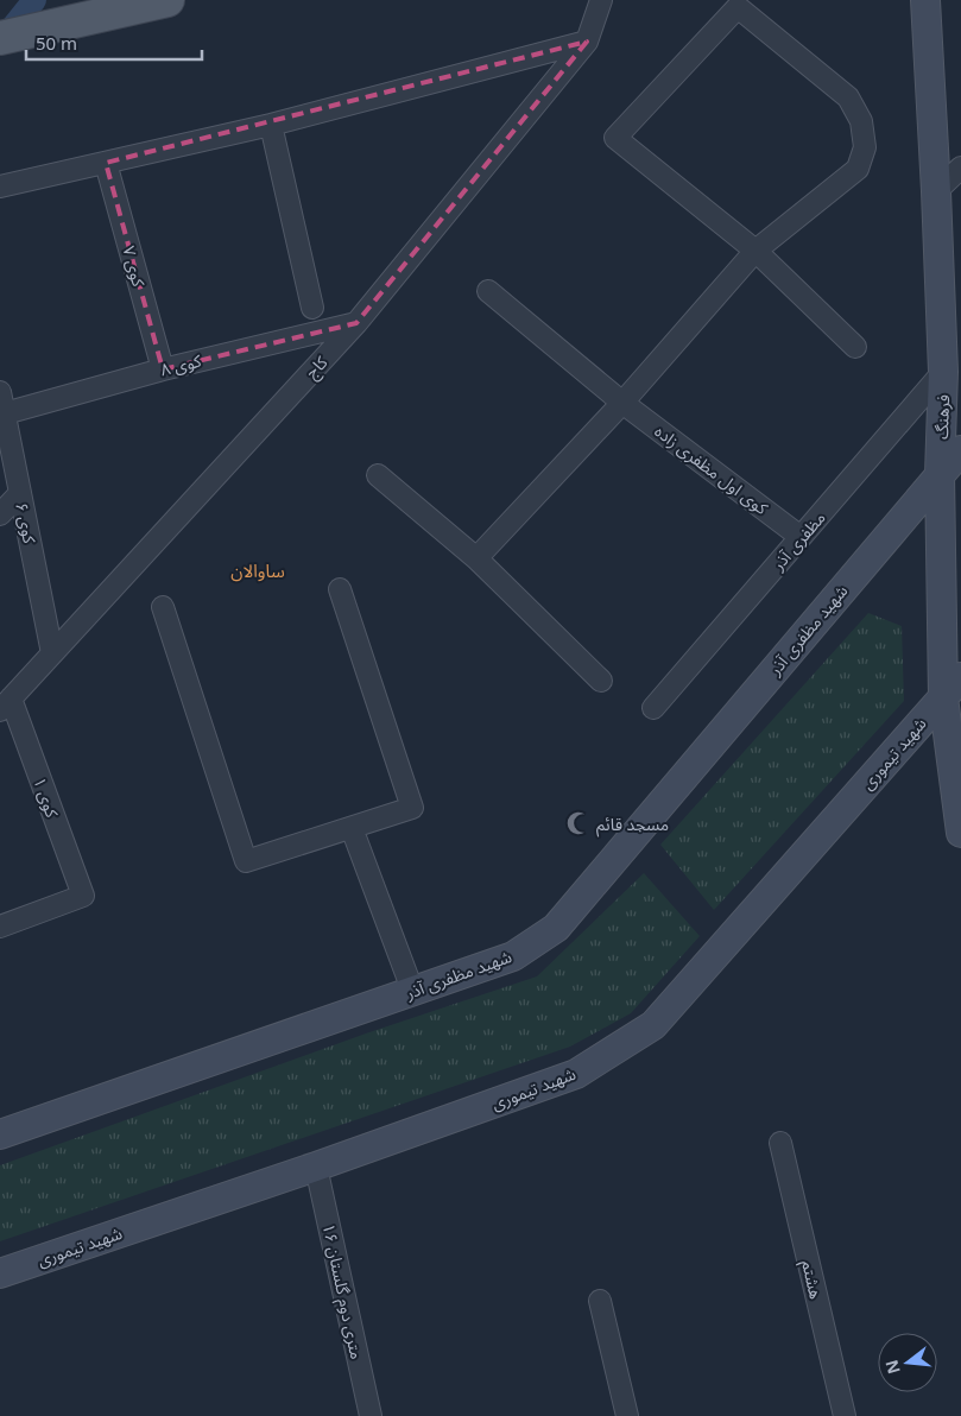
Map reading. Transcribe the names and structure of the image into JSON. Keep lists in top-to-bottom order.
{
  "streets": {
    "main road": ["فرهنگ", "شهید مظفری آذر", "شهید تیموری"],
    "street": [
      "کوی ۷",
      "کوی ۸",
      "کاج",
      "کوی اول مظفری زاده",
      "کوی ۶",
      "مظفری آذر",
      "کوی ۱",
      "هشتم",
      "۱۶ متری دوم گلستان"
    ]
  },
  "crossings": [
    ["کوی ۷", "کوی ۸"],
    ["کوی ۸", "کاج"],
    ["کوی ۸", "کوی ۶"],
    ["کاج", "کوی ۶"],
    ["کاج", "کوی ۱"],
    ["فرهنگ", "مظفری آذر"],
    ["فرهنگ", "شهید مظفری آذر"],
    ["فرهنگ", "شهید تیموری"],
    ["کوی اول مظفری زاده", "مظفری آذر"],
    ["شهید تیموری", "۱۶ متری دوم گلستان"]
  ],
  "districts": ["ساوالان"],
  "places": {
    "mosque": ["مسجد قائم"]
  },
  "scale_bar": "50 m",
  "north": "left"
}
